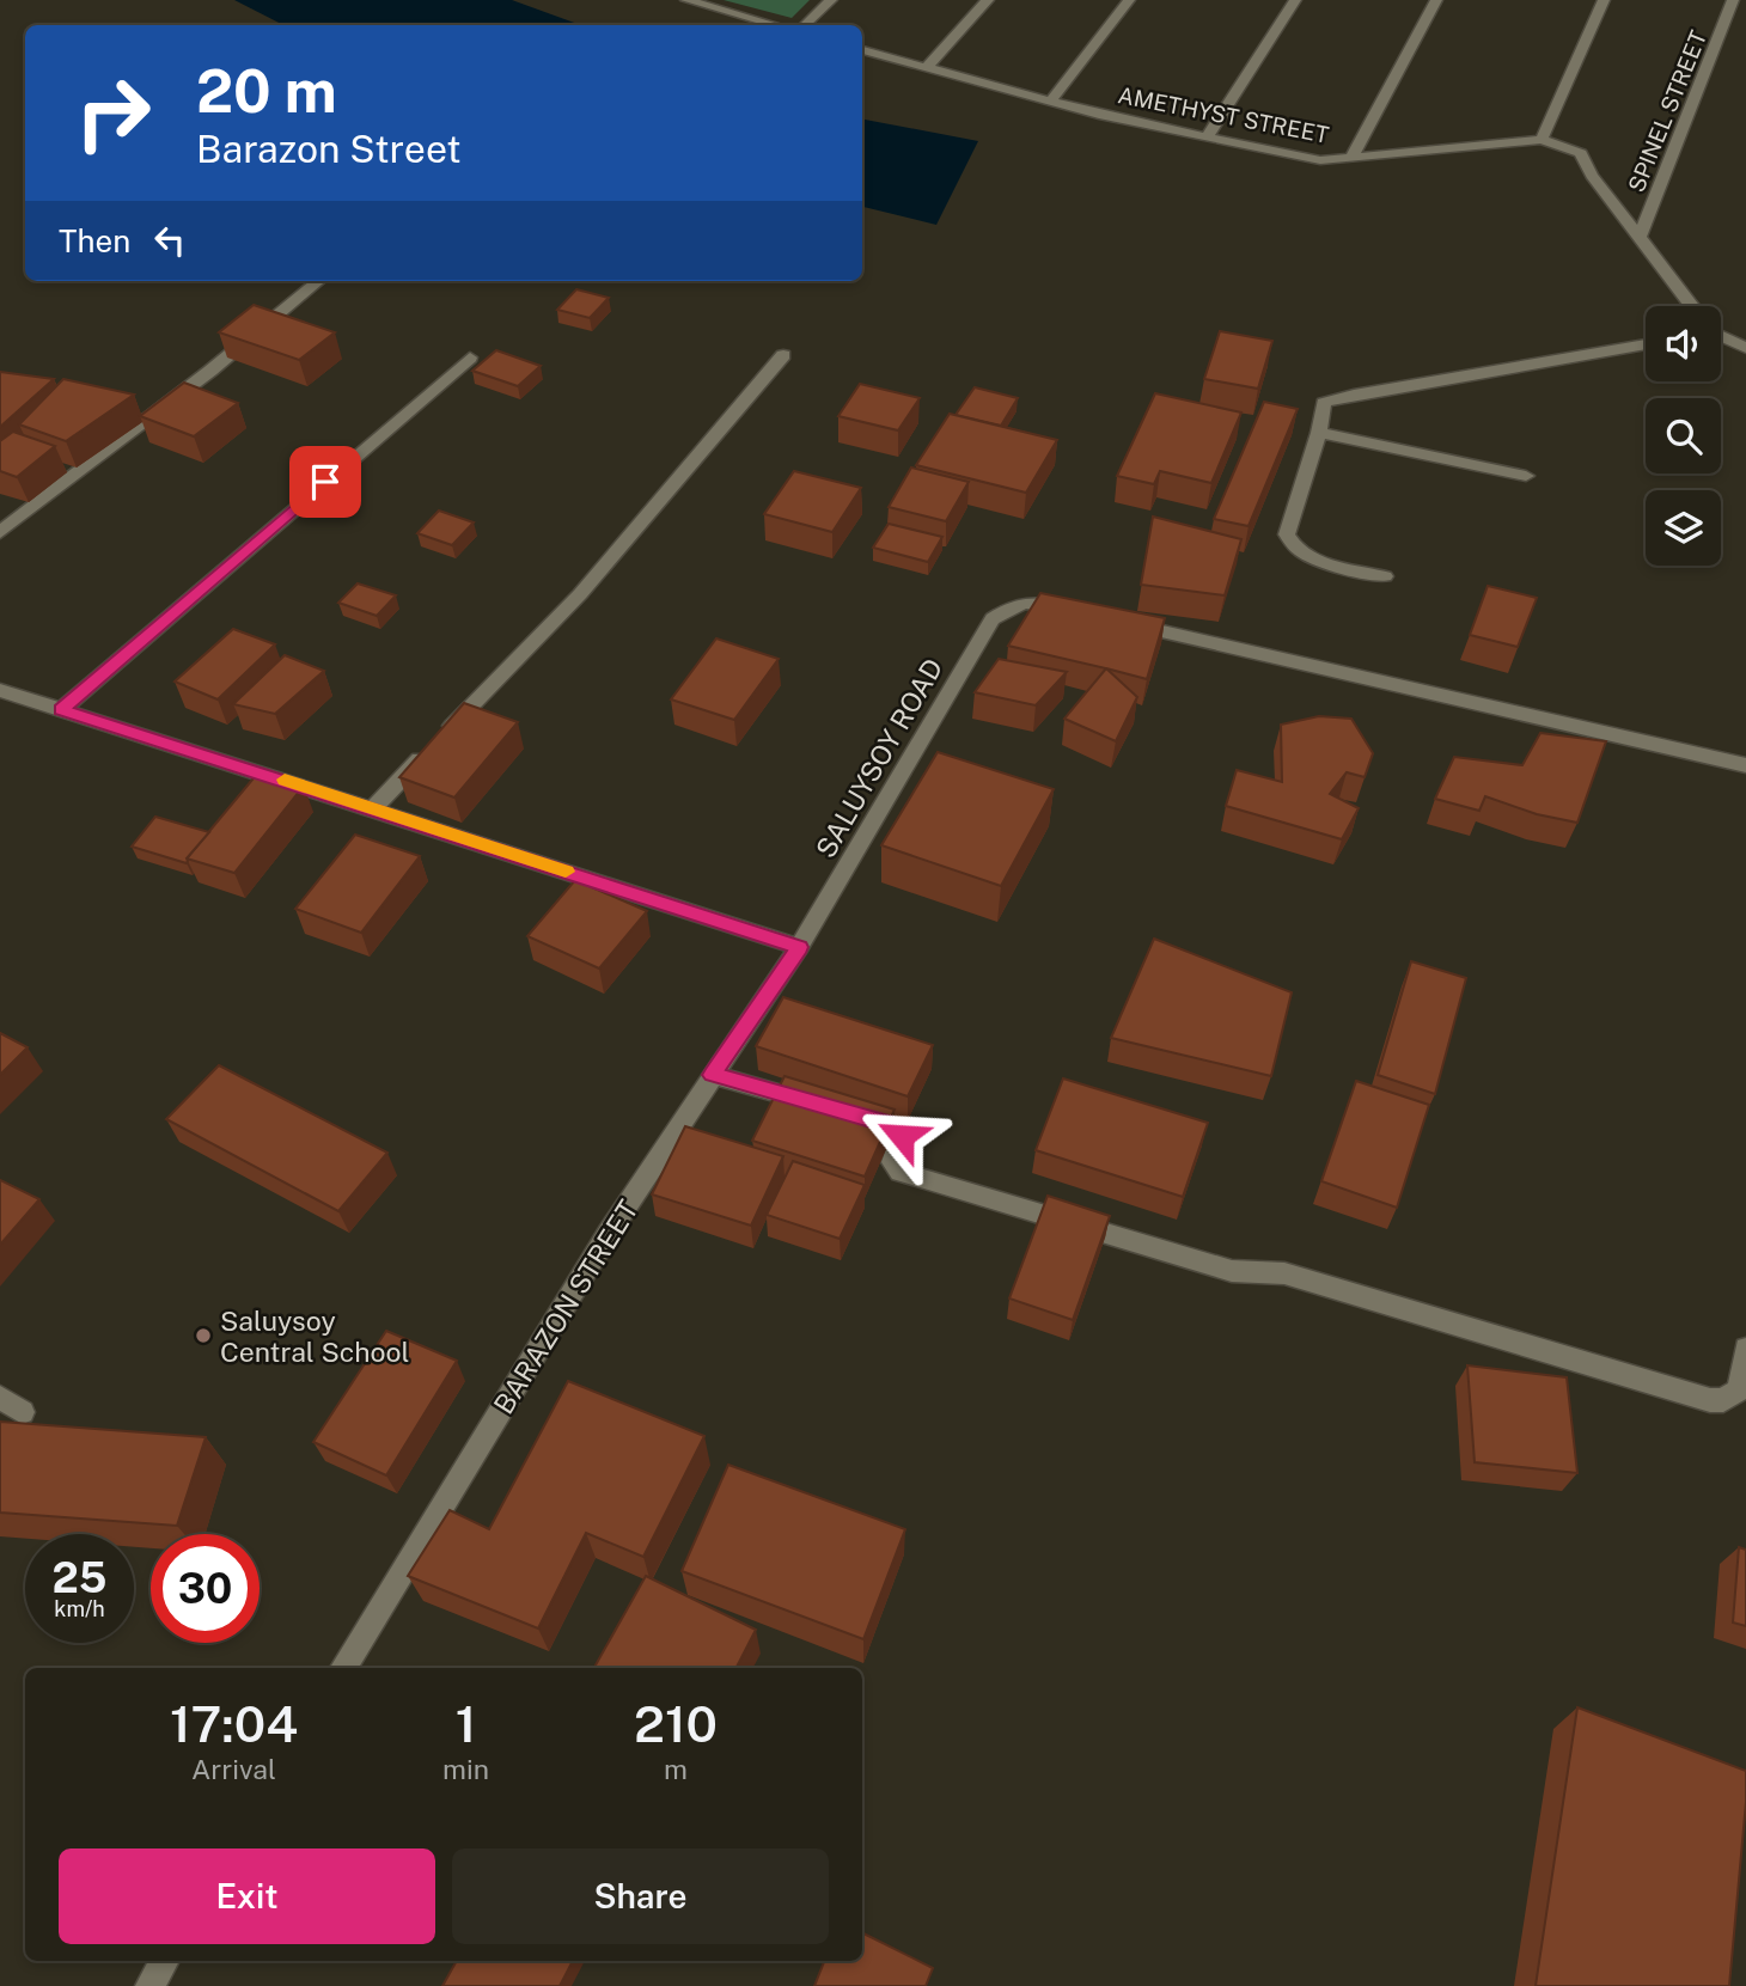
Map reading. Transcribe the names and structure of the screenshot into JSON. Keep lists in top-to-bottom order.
{
  "streets": {
    "street": [
      "SPINEL STREET",
      "AMETHYST STREET",
      "SALUYSOY ROAD",
      "BARAZON STREET"
    ]
  },
  "crossings": [
    ["SPINEL STREET", "AMETHYST STREET"],
    ["SALUYSOY ROAD", "BARAZON STREET"]
  ],
  "places": ["Saluysoy Central School"],
  "page": {
    "turn": ["20 m", "Barazon Street"],
    "then": "Then",
    "speed": "25 km/h",
    "limit": "30",
    "eta": [
      "17:04",
      "Arrival",
      "1",
      "min",
      "210",
      "m"
    ],
    "buttons": ["Exit", "Share"]
  }
}
